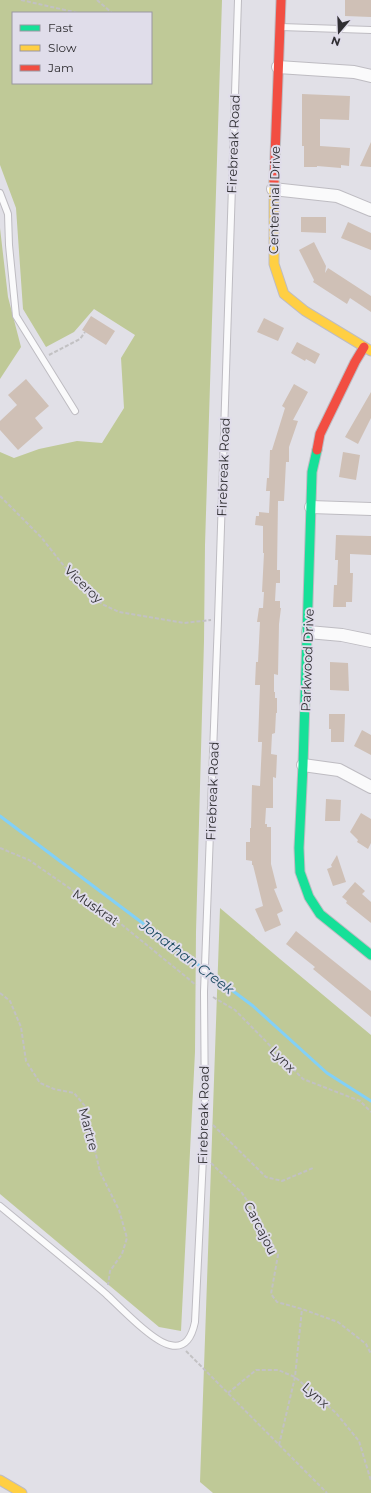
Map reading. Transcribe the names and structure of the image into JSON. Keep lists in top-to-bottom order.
{
  "streets": {
    "street": ["Centennial Drive", "Parkwood Drive"],
    "lane": ["Firebreak Road"],
    "path": [
      "Viceroy",
      "Muskrat",
      "Lynx",
      "Martre",
      "Carcajou"
    ]
  },
  "crossings": [
    ["Firebreak Road", "Viceroy"],
    ["Firebreak Road", "Muskrat"],
    ["Firebreak Road", "Lynx"],
    ["Firebreak Road", "Carcajou"],
    ["Centennial Drive", "Parkwood Drive"],
    ["Muskrat", "Lynx"]
  ],
  "water": ["Jonathan Creek"],
  "legend": ["Fast", "Slow", "Jam"],
  "north": "bottom"
}
